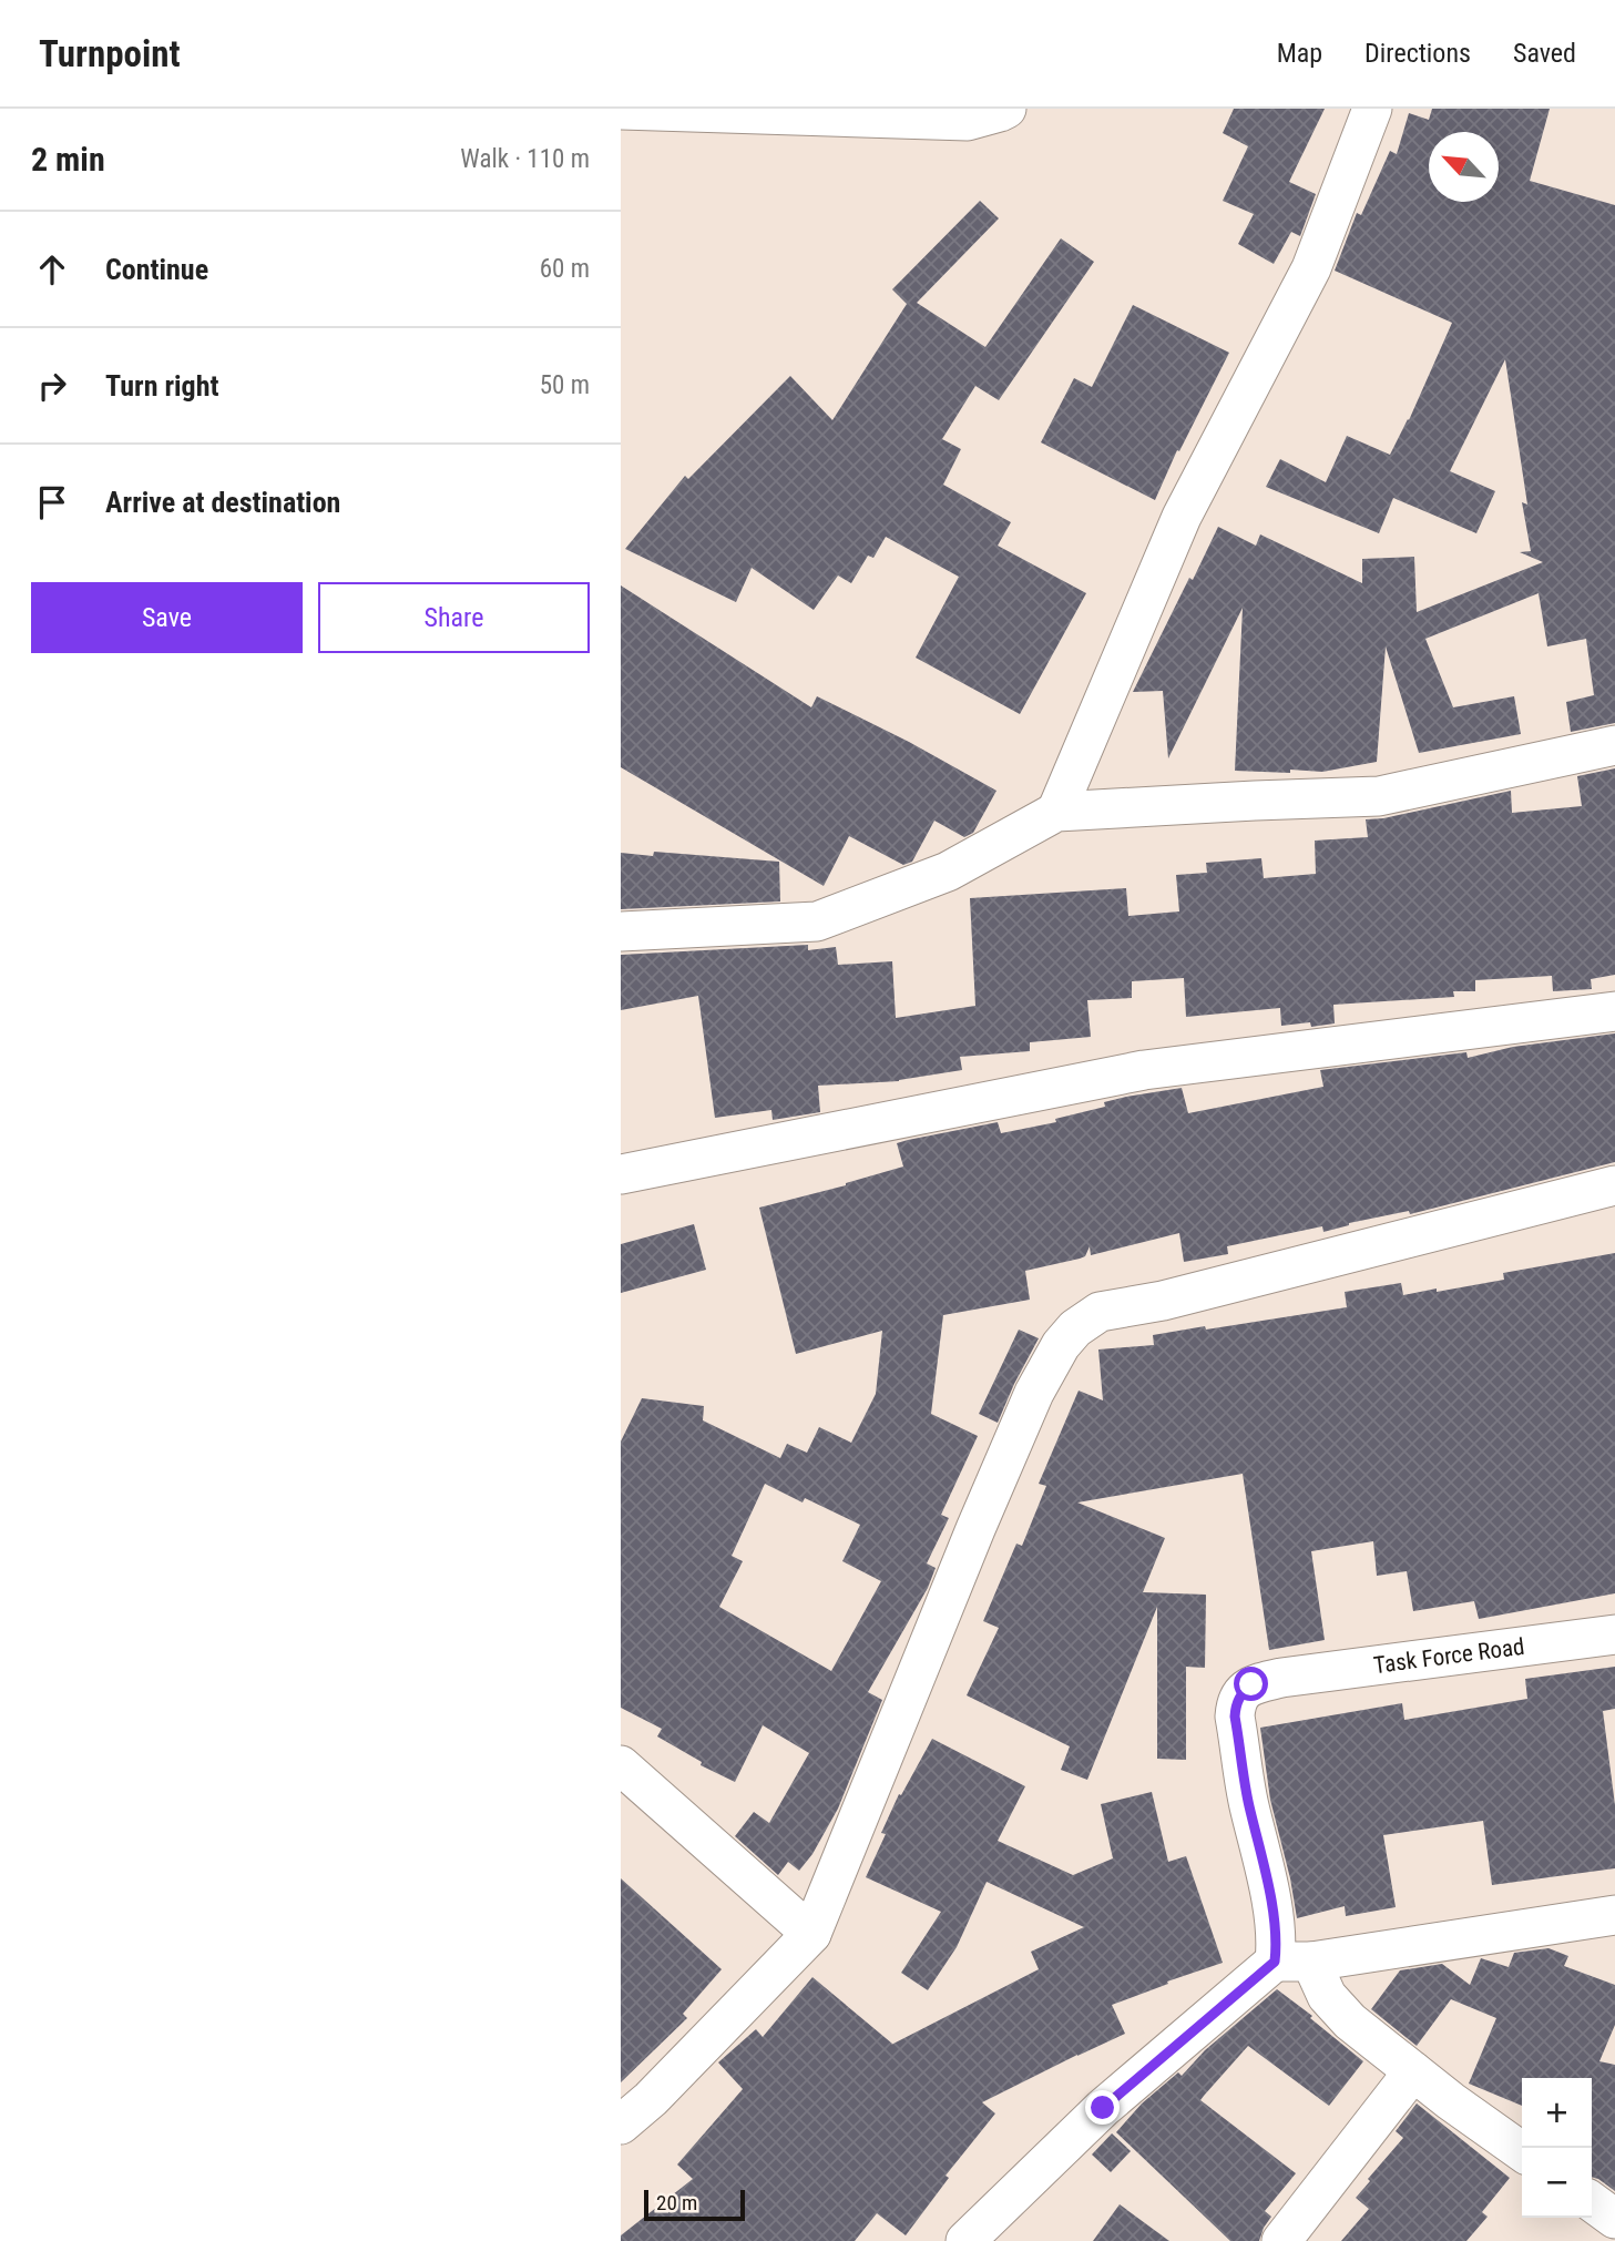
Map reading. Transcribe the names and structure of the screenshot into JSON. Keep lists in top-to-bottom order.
{
  "streets": {
    "street": ["Task Force Road"]
  },
  "scale_bar": "20 m",
  "north": "top left",
  "page": {
    "header": "Turnpoint",
    "nav": ["Map", "Directions", "Saved"],
    "heading": ["2 min", "Walk · 110 m"],
    "list": [
      ["Continue", "60 m"],
      ["Turn right", "50 m"],
      "Arrive at destination"
    ],
    "buttons": ["Save", "Share"],
    "map_buttons": ["+", "−"],
    "scale": "20 m"
  }
}
